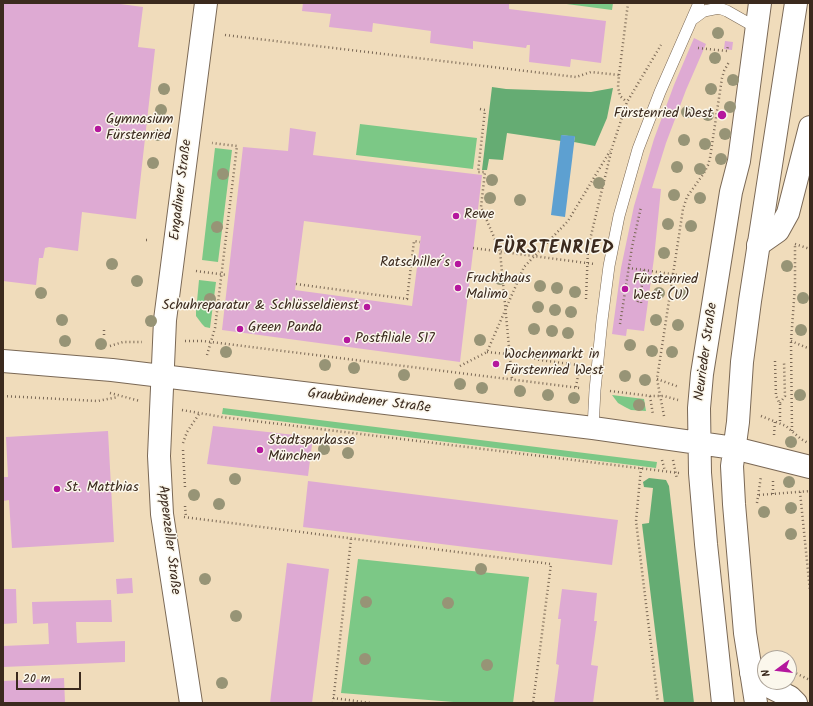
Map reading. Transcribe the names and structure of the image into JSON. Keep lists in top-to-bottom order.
{
  "streets": {
    "street": [
      "Engadiner Straße",
      "Neurieder Straße",
      "Graubündener Straße",
      "Appenzeller Straße"
    ]
  },
  "crossings": [
    ["Engadiner Straße", "Graubündener Straße"],
    ["Engadiner Straße", "Appenzeller Straße"],
    ["Neurieder Straße", "Graubündener Straße"],
    ["Graubündener Straße", "Appenzeller Straße"]
  ],
  "districts": ["FÜRSTENRIED"],
  "places": [
    "Fürstenried West",
    "Gymnasium Fürstenried",
    "Rewe",
    "Ratschiller´s",
    "Fruchthaus Malimo",
    "Fürstenried West (U)",
    "Schuhreparatur & Schlüsseldienst",
    "Green Panda",
    "Postfiliale 517",
    "Wochenmarkt in Fürstenried West",
    "Stadtsparkasse München",
    "St. Matthias"
  ],
  "scale_bar": "20 m",
  "north": "left"
}
